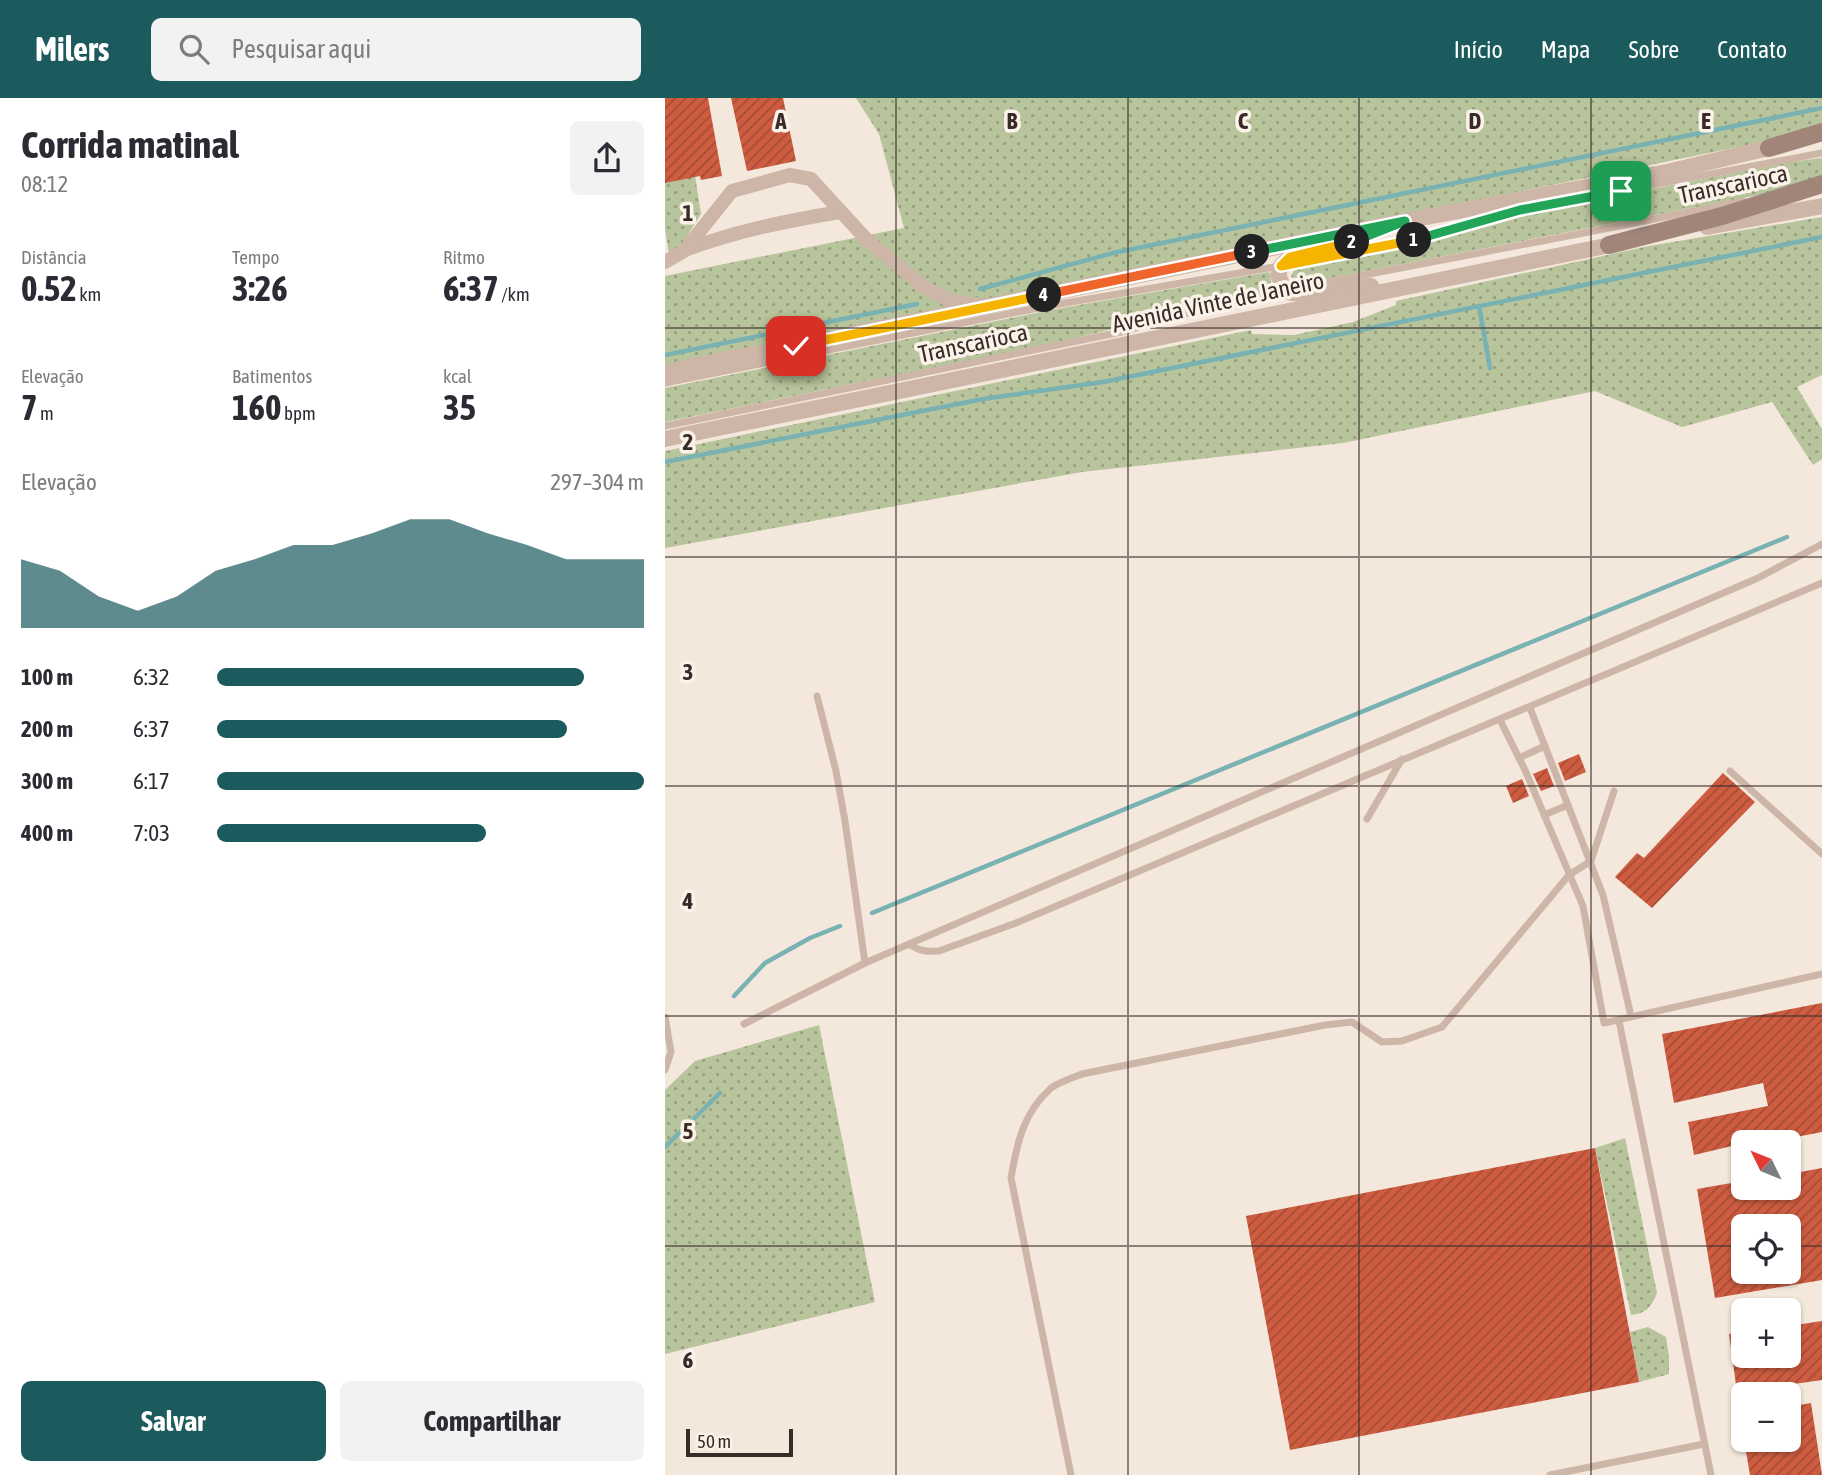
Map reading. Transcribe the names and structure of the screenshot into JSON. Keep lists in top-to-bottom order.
{
  "streets": {
    "street": ["Avenida Vinte de Janeiro"],
    "lane": ["Transcarioca"]
  },
  "scale_bar": "50 m",
  "north": "top left",
  "page": {
    "header": "Milers",
    "search": "Pesquisar aqui",
    "nav": [
      "Início",
      "Mapa",
      "Sobre",
      "Contato"
    ],
    "heading": ["Corrida matinal", "08:12"],
    "stats": [
      ["Distância", "0.52 km"],
      ["Tempo", "3:26"],
      ["Ritmo", "6:37 /km"],
      ["Elevação", "7 m"],
      ["Batimentos", "160 bpm"],
      ["kcal", "35"]
    ],
    "pins": [
      "1",
      "2",
      "3",
      "4"
    ],
    "chart": ["Elevação", "297–304 m"],
    "list": [
      {
        "name": "100 m",
        "note": "6:32"
      },
      {
        "name": "200 m",
        "note": "6:37"
      },
      {
        "name": "300 m",
        "note": "6:17"
      },
      {
        "name": "400 m",
        "note": "7:03"
      }
    ],
    "map_buttons": ["+", "−"],
    "buttons": ["Salvar", "Compartilhar"],
    "scale": "50 m"
  },
  "grid": {
    "columns": [
      "A",
      "B",
      "C",
      "D",
      "E"
    ],
    "rows": [
      "1",
      "2",
      "3",
      "4",
      "5",
      "6"
    ]
  }
}
